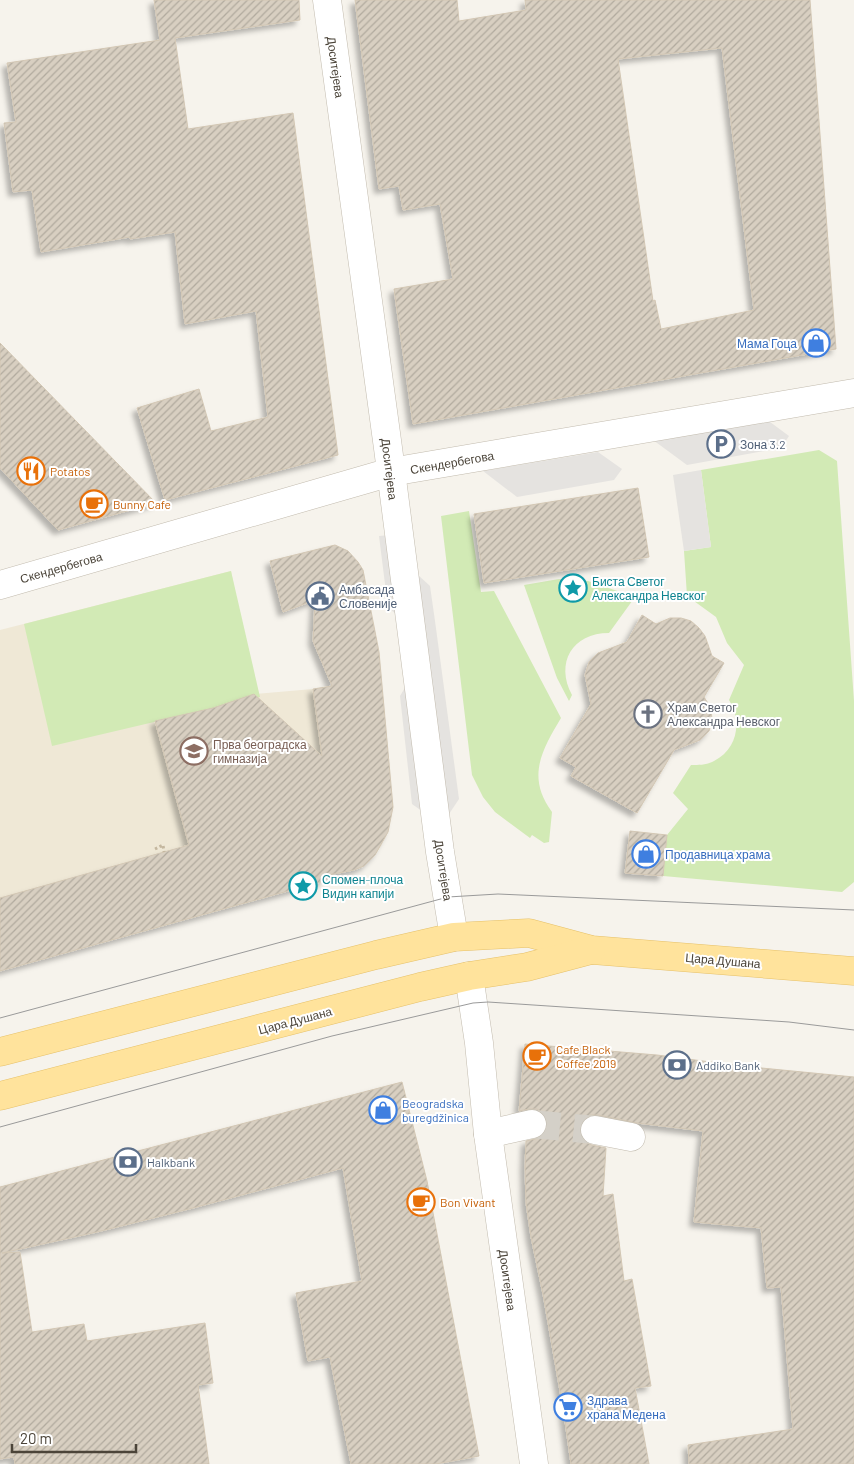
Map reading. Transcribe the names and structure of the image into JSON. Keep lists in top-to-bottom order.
{
  "streets": {
    "main road": ["Цара Душана"],
    "street": ["Доситејева", "Скендербегова"]
  },
  "crossings": [
    ["Доситејева", "Скендербегова"],
    ["Доситејева", "Цара Душана"]
  ],
  "places": {
    "shop": ["Мама Гоца", "Продавница храма", "Beogradska buregdžinica"],
    "parking": ["Зона 3.2"],
    "restaurant": ["Potatos"],
    "cafe": ["Bunny Cafe", "Cafe Black Coffee 2019", "Bon Vivant"],
    "place": ["Биста Светог Александра Невског", "Спомен-плоча Видин капији"],
    "public building": ["Амбасада Словеније"],
    "church": ["Храм Светог Александра Невског"],
    "school or university": ["Прва београдска гимназија"],
    "bank": ["Addiko Bank", "Halkbank"],
    "supermarket": ["Здрава храна Медена"]
  },
  "scale_bar": "20 m"
}
